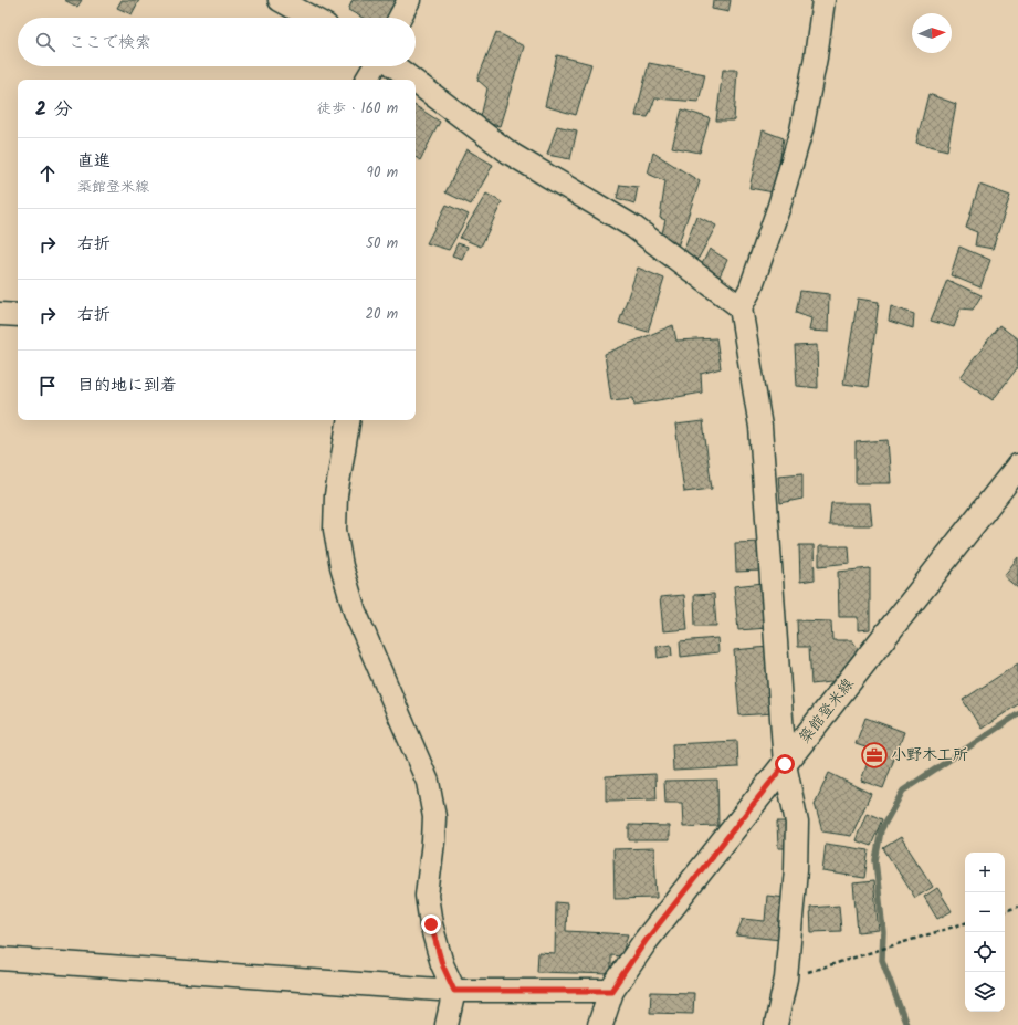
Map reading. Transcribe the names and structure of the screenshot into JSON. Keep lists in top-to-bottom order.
{
  "streets": {
    "main road": ["築館登米線"]
  },
  "places": {
    "office": ["小野木工所"]
  },
  "north": "right",
  "page": {
    "search": "ここで検索",
    "heading": ["2 分", "徒歩 · 160 m"],
    "list": [
      ["直進", "築館登米線", "90 m"],
      ["右折", "50 m"],
      ["右折", "20 m"],
      "目的地に到着"
    ],
    "map_buttons": ["+", "−"]
  }
}
